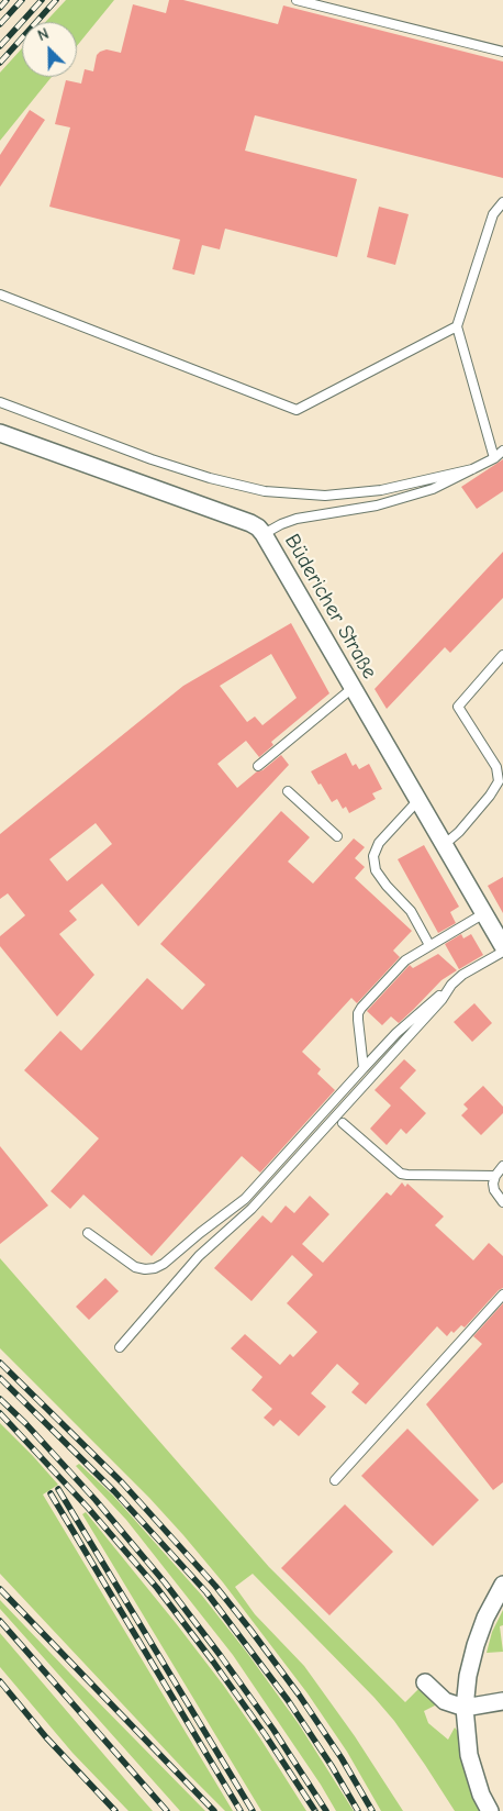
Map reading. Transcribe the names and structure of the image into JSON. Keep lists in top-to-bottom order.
{
  "streets": {
    "street": ["Büdericher Straße"]
  },
  "north": "top left"
}
